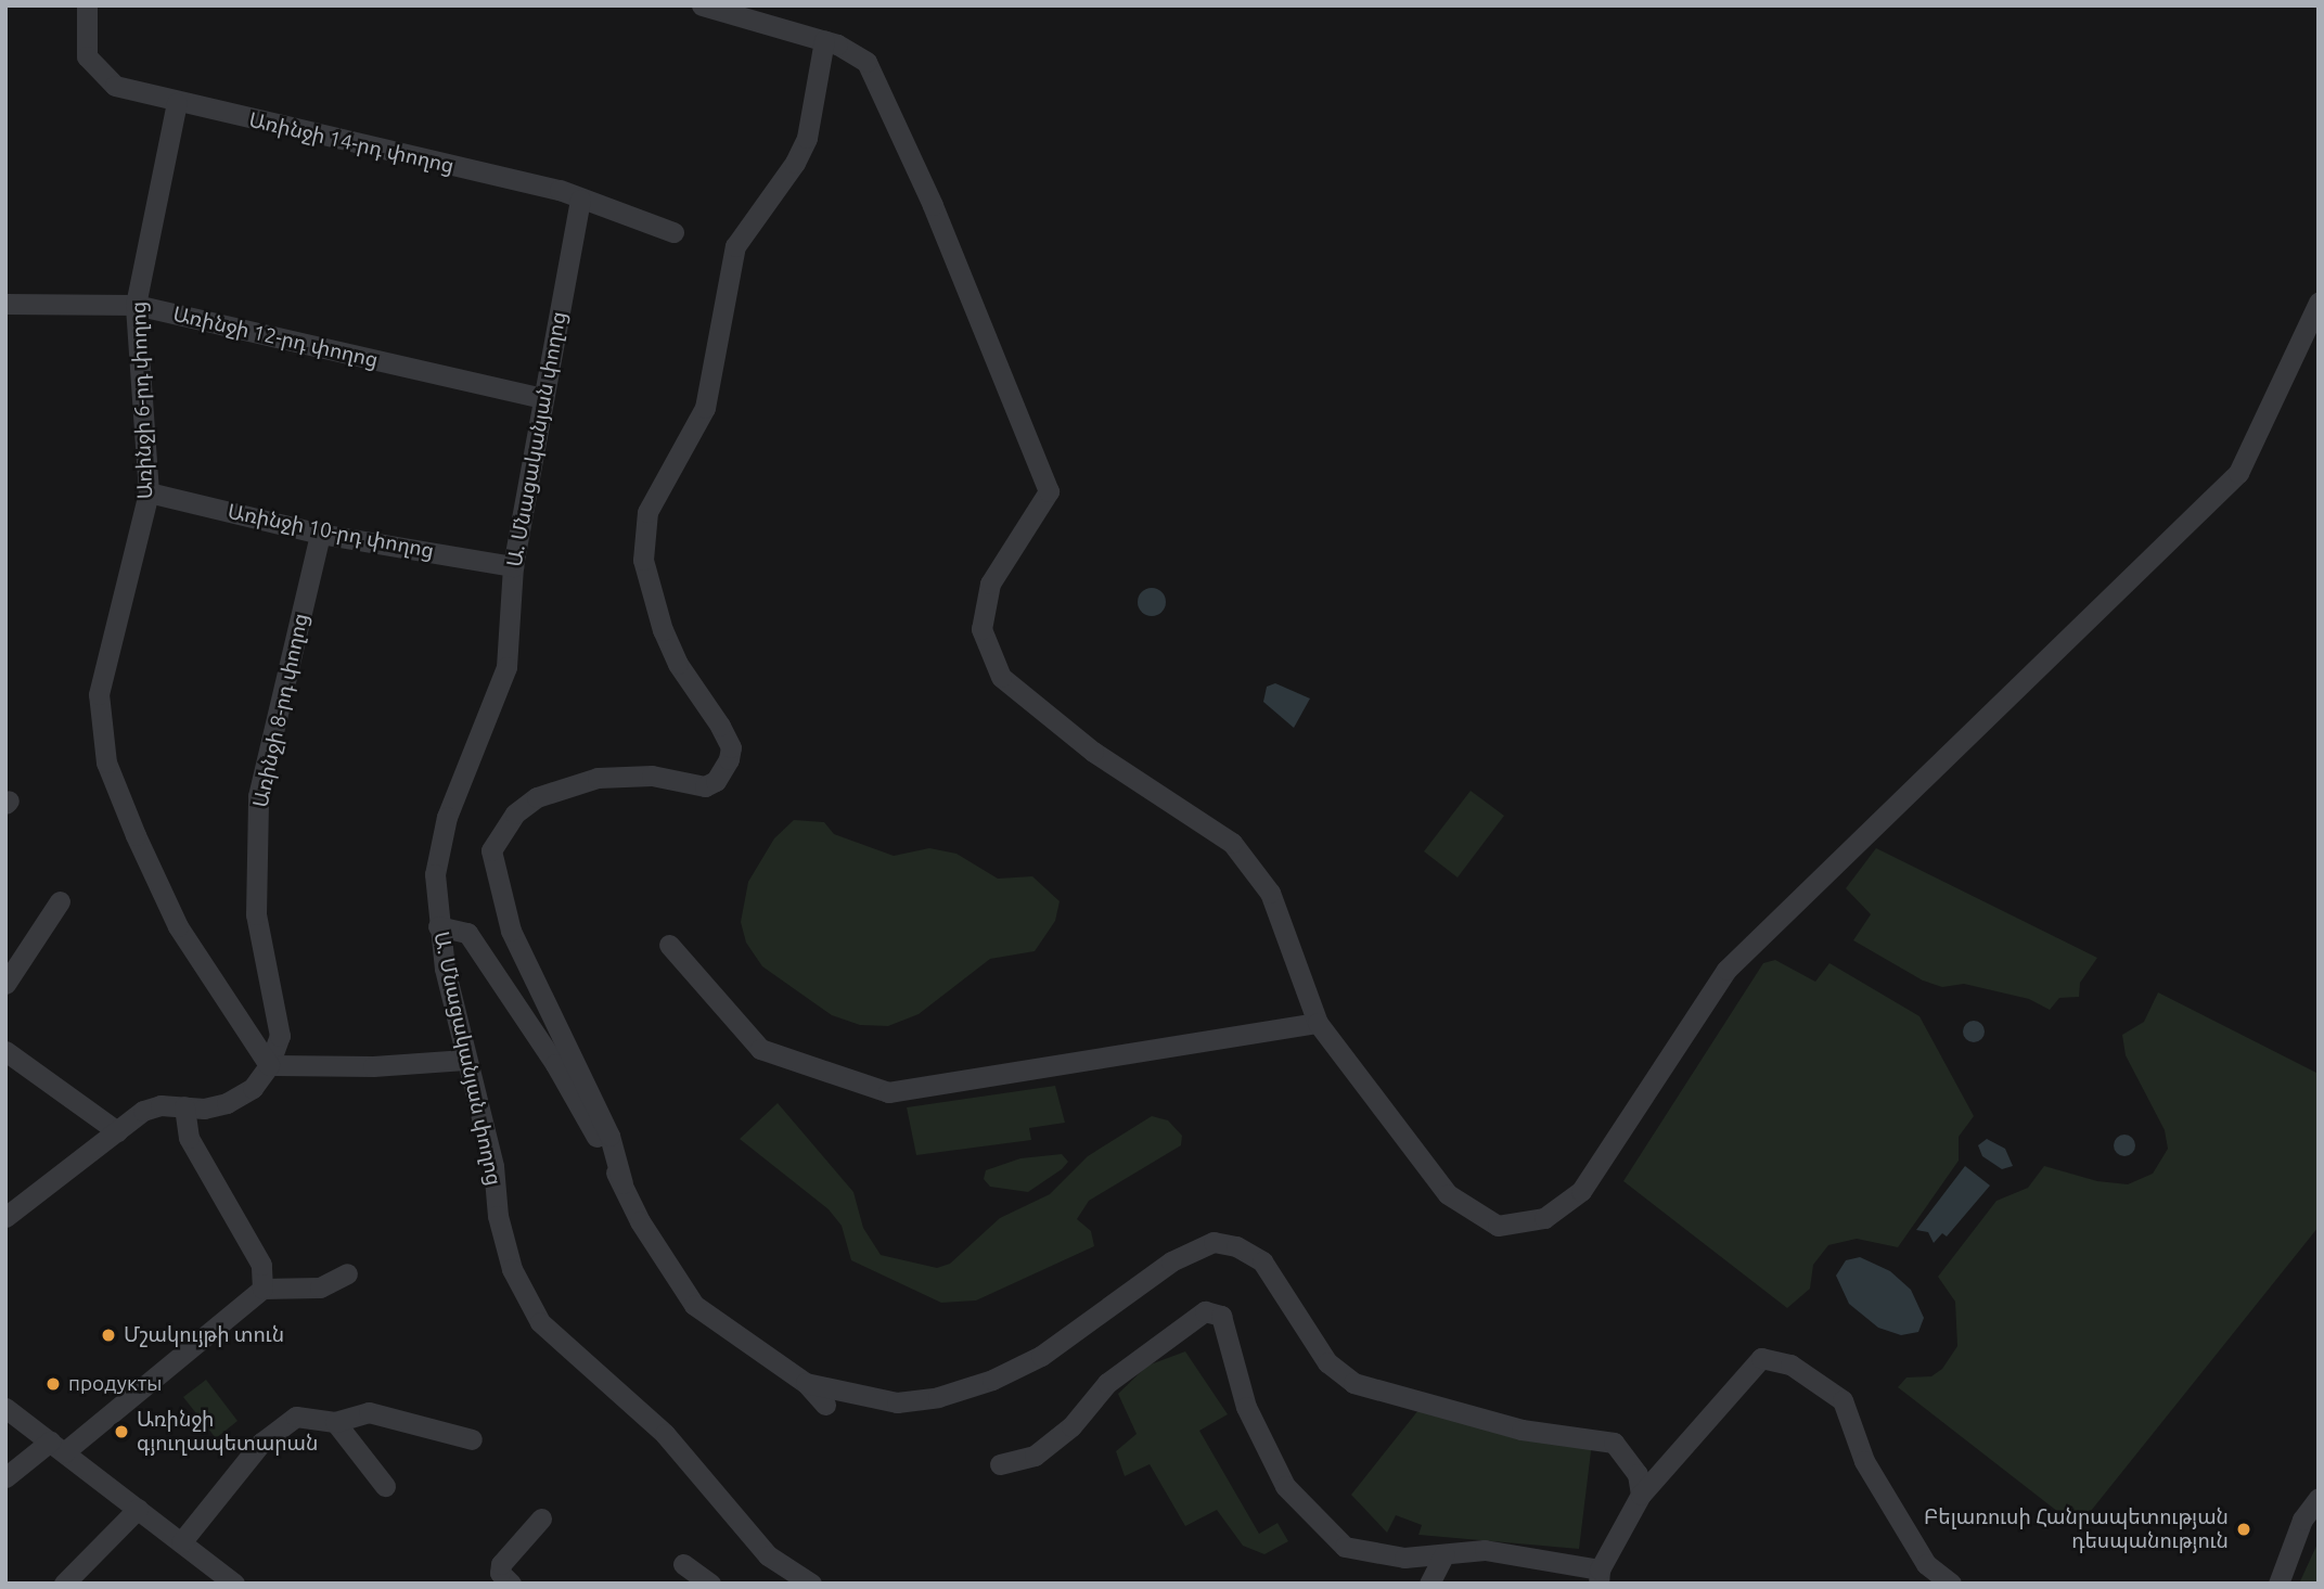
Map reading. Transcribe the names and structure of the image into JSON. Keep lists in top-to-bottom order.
{
  "streets": {
    "street": [
      "Առինջի 14-րդ փողոց",
      "Առինջի 12-րդ փողոց",
      "Առինջի 6-րդ փողոց",
      "Ա. Մնացականյան փողոց",
      "Առինջի 10-րդ փողոց",
      "Առինջի 8-րդ փողոց"
    ]
  },
  "crossings": [
    ["Առինջի 14-րդ փողոց", "Առինջի 6-րդ փողոց"],
    ["Առինջի 14-րդ փողոց", "Ա. Մնացականյան փողոց"],
    ["Առինջի 12-րդ փողոց", "Առինջի 6-րդ փողոց"],
    ["Առինջի 12-րդ փողոց", "Ա. Մնացականյան փողոց"],
    ["Առինջի 6-րդ փողոց", "Առինջի 10-րդ փողոց"],
    ["Առինջի 6-րդ փողոց", "Առինջի 8-րդ փողոց"],
    ["Ա. Մնացականյան փողոց", "Առինջի 10-րդ փողոց"],
    ["Առինջի 10-րդ փողոց", "Առինջի 8-րդ փողոց"]
  ],
  "places": [
    "Մշակույթի տուն",
    "продукты",
    "Առինջի գյուղապետարան",
    "Բելառուսի Հանրապետության դեսպանություն"
  ]
}
